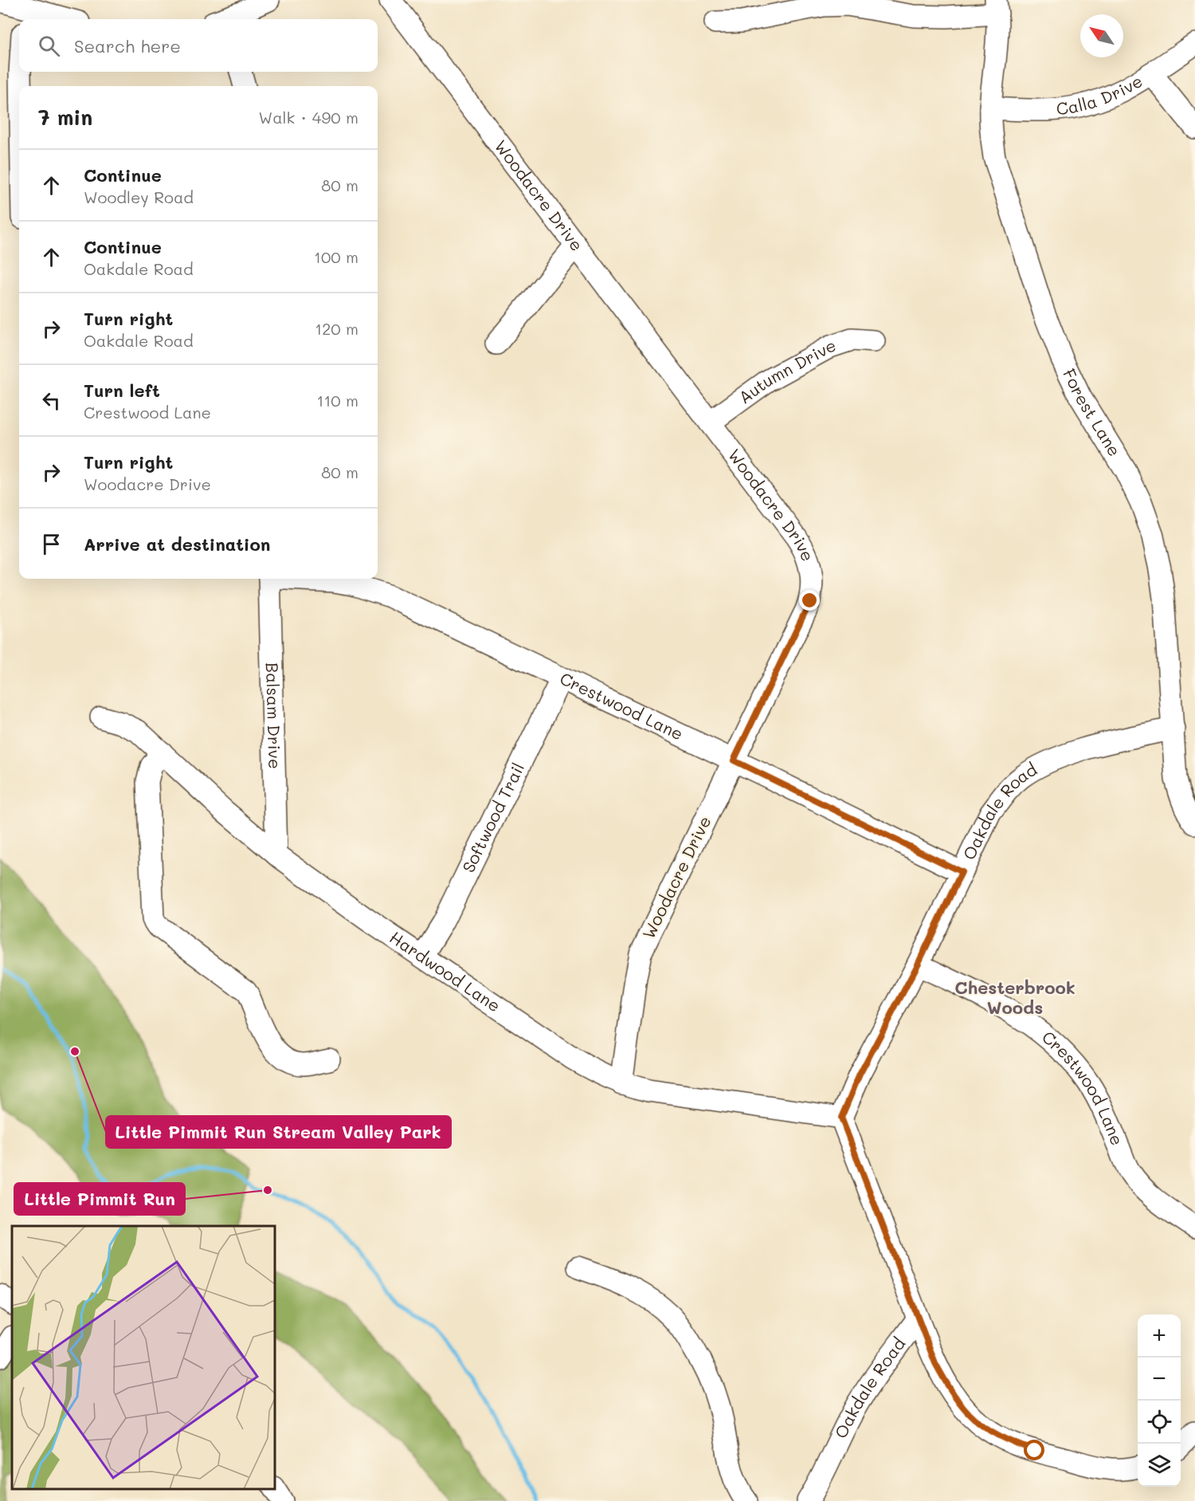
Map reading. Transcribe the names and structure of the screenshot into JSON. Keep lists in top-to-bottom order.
{
  "streets": {
    "street": [
      "Calla Drive",
      "Woodacre Drive",
      "Autumn Drive",
      "Forest Lane",
      "Crestwood Lane",
      "Balsam Drive",
      "Oakdale Road",
      "Softwood Trail",
      "Hardwood Lane"
    ]
  },
  "crossings": [
    ["Calla Drive", "Forest Lane"],
    ["Woodacre Drive", "Autumn Drive"],
    ["Woodacre Drive", "Crestwood Lane"],
    ["Woodacre Drive", "Hardwood Lane"],
    ["Forest Lane", "Oakdale Road"],
    ["Crestwood Lane", "Oakdale Road"],
    ["Crestwood Lane", "Softwood Trail"],
    ["Balsam Drive", "Hardwood Lane"],
    ["Oakdale Road", "Hardwood Lane"],
    ["Softwood Trail", "Hardwood Lane"]
  ],
  "districts": ["Chesterbrook Woods"],
  "places": ["Little Pimmit Run Stream Valley Park", "Little Pimmit Run"],
  "north": "top left",
  "page": {
    "search": "Search here",
    "heading": ["7 min", "Walk · 490 m"],
    "list": [
      ["Continue", "Woodley Road", "80 m"],
      ["Continue", "Oakdale Road", "100 m"],
      ["Turn right", "Oakdale Road", "120 m"],
      ["Turn left", "Crestwood Lane", "110 m"],
      ["Turn right", "Woodacre Drive", "80 m"],
      "Arrive at destination"
    ],
    "map_buttons": ["+", "−"]
  }
}
